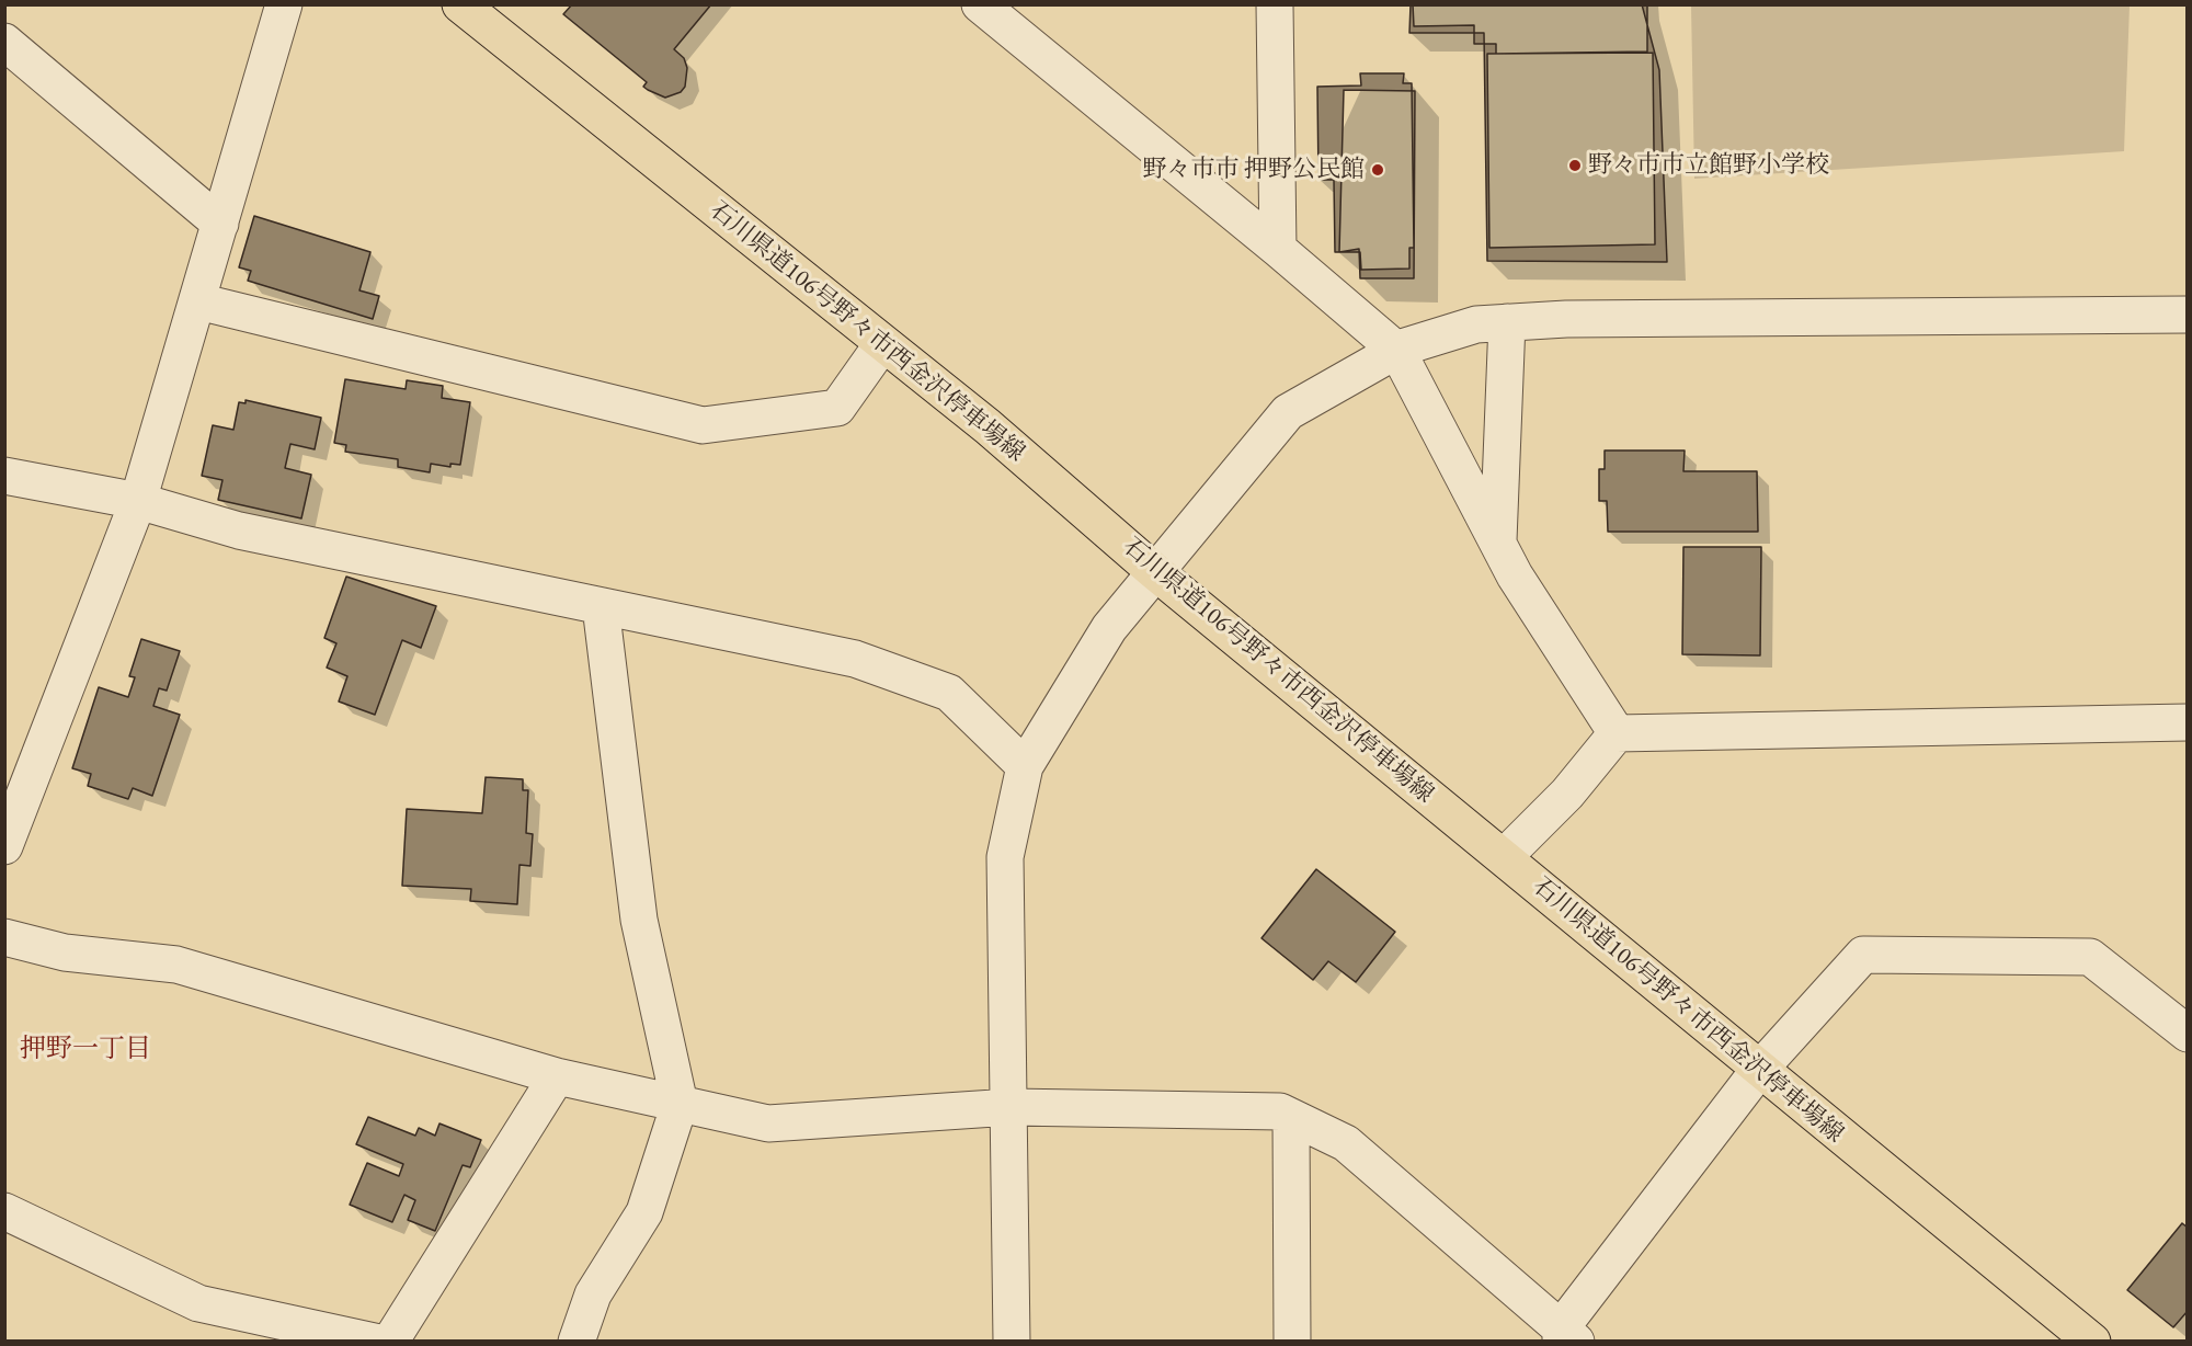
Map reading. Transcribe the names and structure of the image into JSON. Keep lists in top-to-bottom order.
{
  "streets": {
    "main road": ["石川県道106号野々市西金沢停車場線"]
  },
  "districts": ["押野一丁目"],
  "places": ["野々市市立館野小学校", "野々市市 押野公民館"]
}
